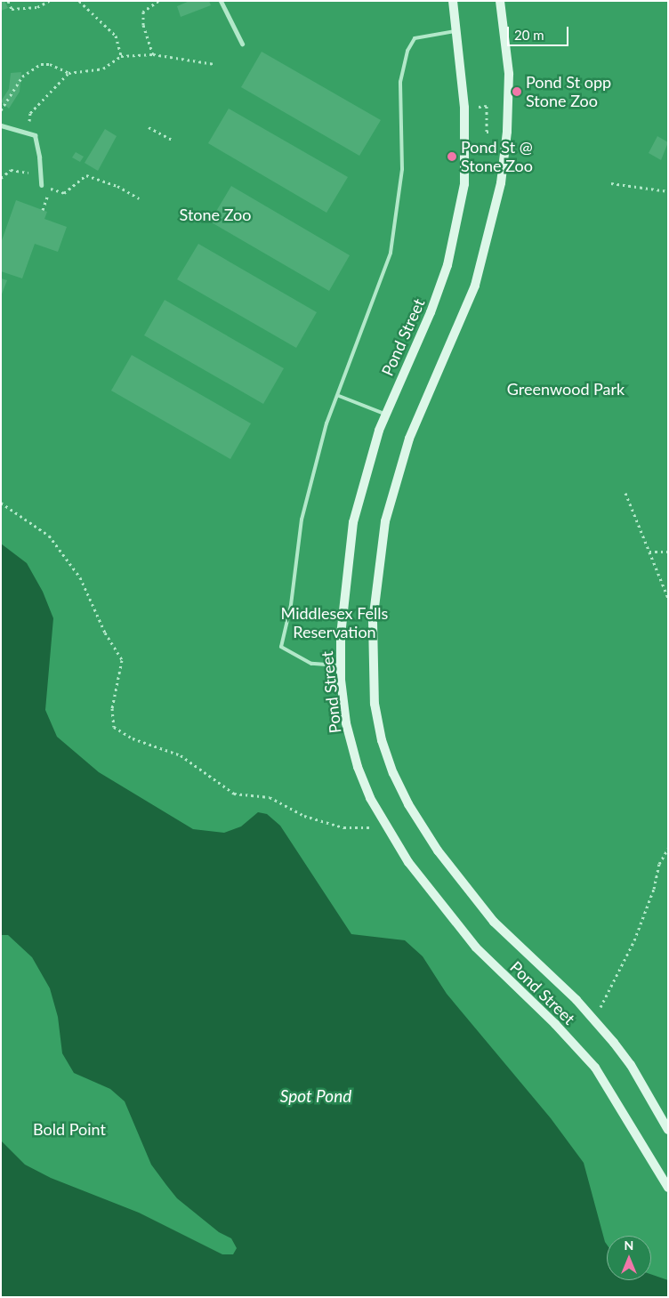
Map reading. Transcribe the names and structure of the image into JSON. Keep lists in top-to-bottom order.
{
  "streets": {
    "main road": ["Pond Street"]
  },
  "water": ["Spot Pond"],
  "parks": [
    "Stone Zoo",
    "Greenwood Park",
    "Middlesex Fells Reservation",
    "Bold Point"
  ],
  "places": ["Pond St opp Stone Zoo", "Pond St @ Stone Zoo"],
  "scale_bar": "20 m",
  "north": "top"
}
